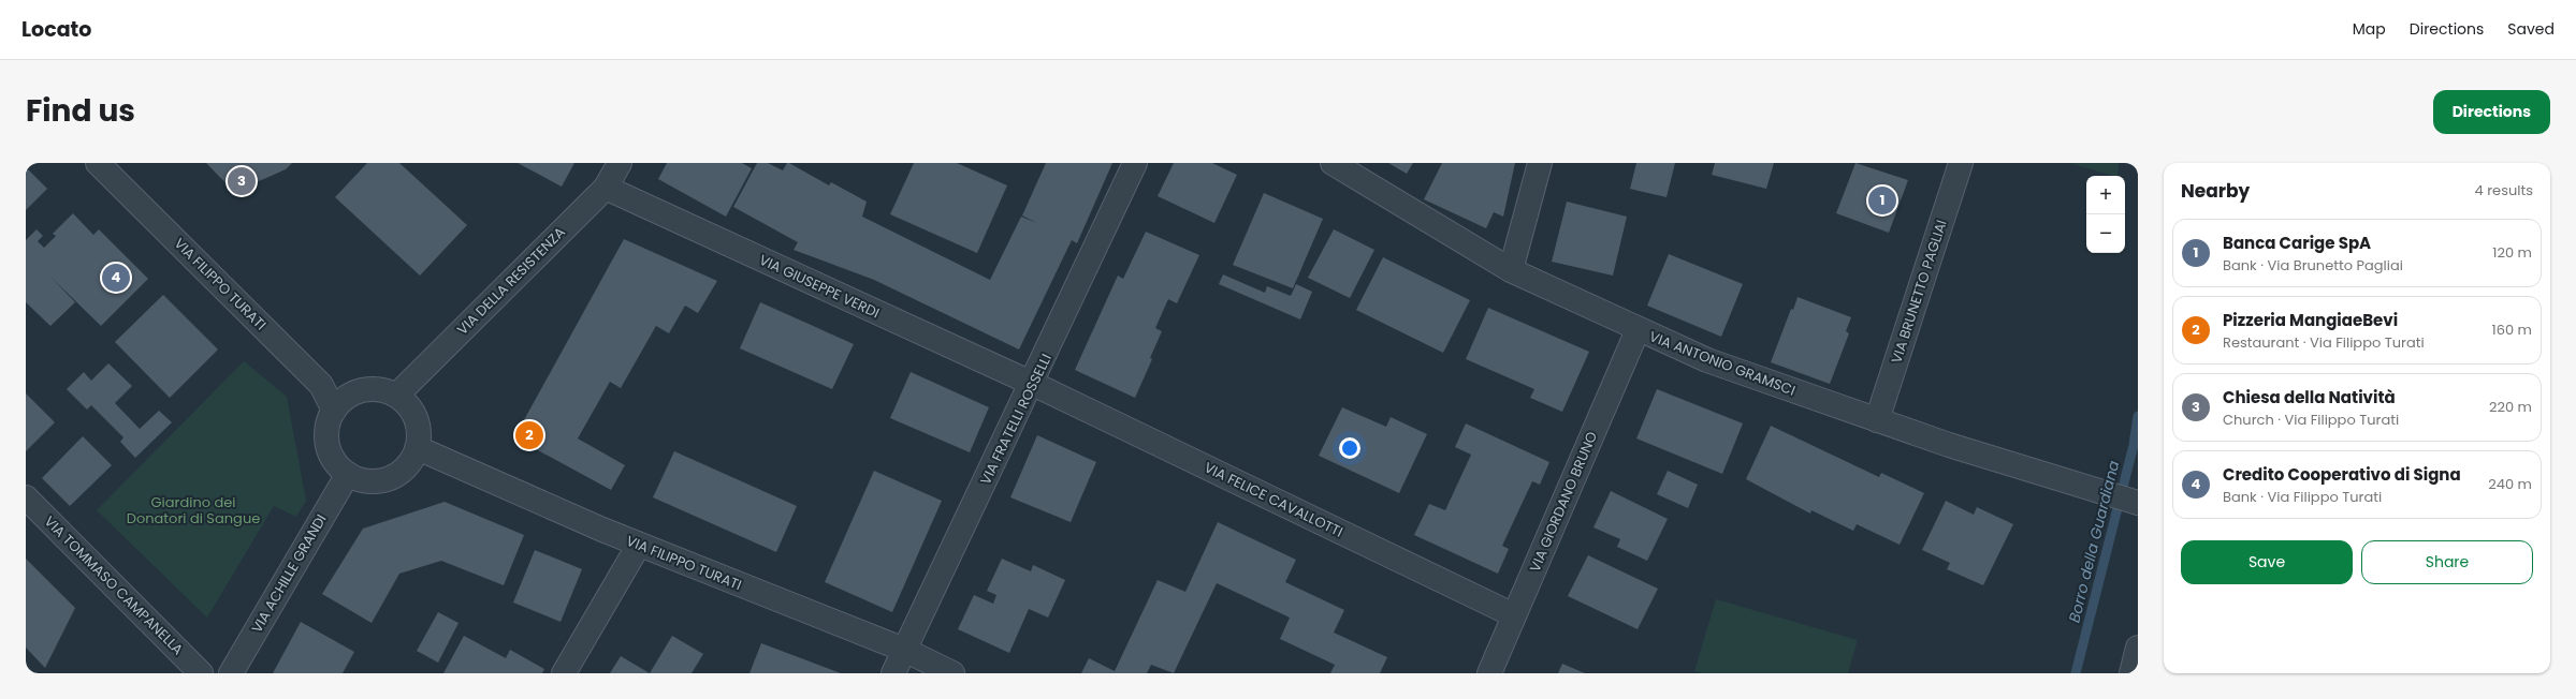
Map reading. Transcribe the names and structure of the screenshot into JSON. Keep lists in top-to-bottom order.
{
  "streets": {
    "street": [
      "VIA DELLA RESISTENZA",
      "VIA FILIPPO TURATI",
      "VIA GIUSEPPE VERDI",
      "VIA BRUNETTO PAGLIAI",
      "VIA ANTONIO GRAMSCI",
      "VIA FRATELLI ROSSELLI",
      "VIA FELICE CAVALLOTTI",
      "VIA GIORDANO BRUNO",
      "VIA ACHILLE GRANDI",
      "VIA TOMMASO CAMPANELLA"
    ]
  },
  "crossings": [
    ["VIA DELLA RESISTENZA", "VIA FILIPPO TURATI"],
    ["VIA DELLA RESISTENZA", "VIA GIUSEPPE VERDI"],
    ["VIA DELLA RESISTENZA", "VIA ACHILLE GRANDI"],
    ["VIA FILIPPO TURATI", "VIA FRATELLI ROSSELLI"],
    ["VIA FILIPPO TURATI", "VIA ACHILLE GRANDI"],
    ["VIA GIUSEPPE VERDI", "VIA FRATELLI ROSSELLI"],
    ["VIA GIUSEPPE VERDI", "VIA FELICE CAVALLOTTI"],
    ["VIA BRUNETTO PAGLIAI", "VIA ANTONIO GRAMSCI"],
    ["VIA ANTONIO GRAMSCI", "VIA GIORDANO BRUNO"],
    ["VIA FRATELLI ROSSELLI", "VIA FELICE CAVALLOTTI"],
    ["VIA FELICE CAVALLOTTI", "VIA GIORDANO BRUNO"]
  ],
  "water": ["Borro della Guardiana"],
  "parks": ["Giardino dei Donatori di Sangue"],
  "page": {
    "header": "Locato",
    "nav": ["Map", "Directions", "Saved"],
    "title": "Find us",
    "buttons": [
      "Directions",
      ["Save", "Share"]
    ],
    "heading": ["Nearby", "4 results"],
    "pins": [
      "3",
      "1",
      "4",
      "2"
    ],
    "map_buttons": ["+", "−"],
    "list": [
      {
        "mark": "1",
        "name": "Banca Carige SpA",
        "note": "Bank · Via Brunetto Pagliai",
        "value": "120 m"
      },
      {
        "mark": "2",
        "name": "Pizzeria MangiaeBevi",
        "note": "Restaurant · Via Filippo Turati",
        "value": "160 m"
      },
      {
        "mark": "3",
        "name": "Chiesa della Natività",
        "note": "Church · Via Filippo Turati",
        "value": "220 m"
      },
      {
        "mark": "4",
        "name": "Credito Cooperativo di Signa",
        "note": "Bank · Via Filippo Turati",
        "value": "240 m"
      }
    ]
  }
}
